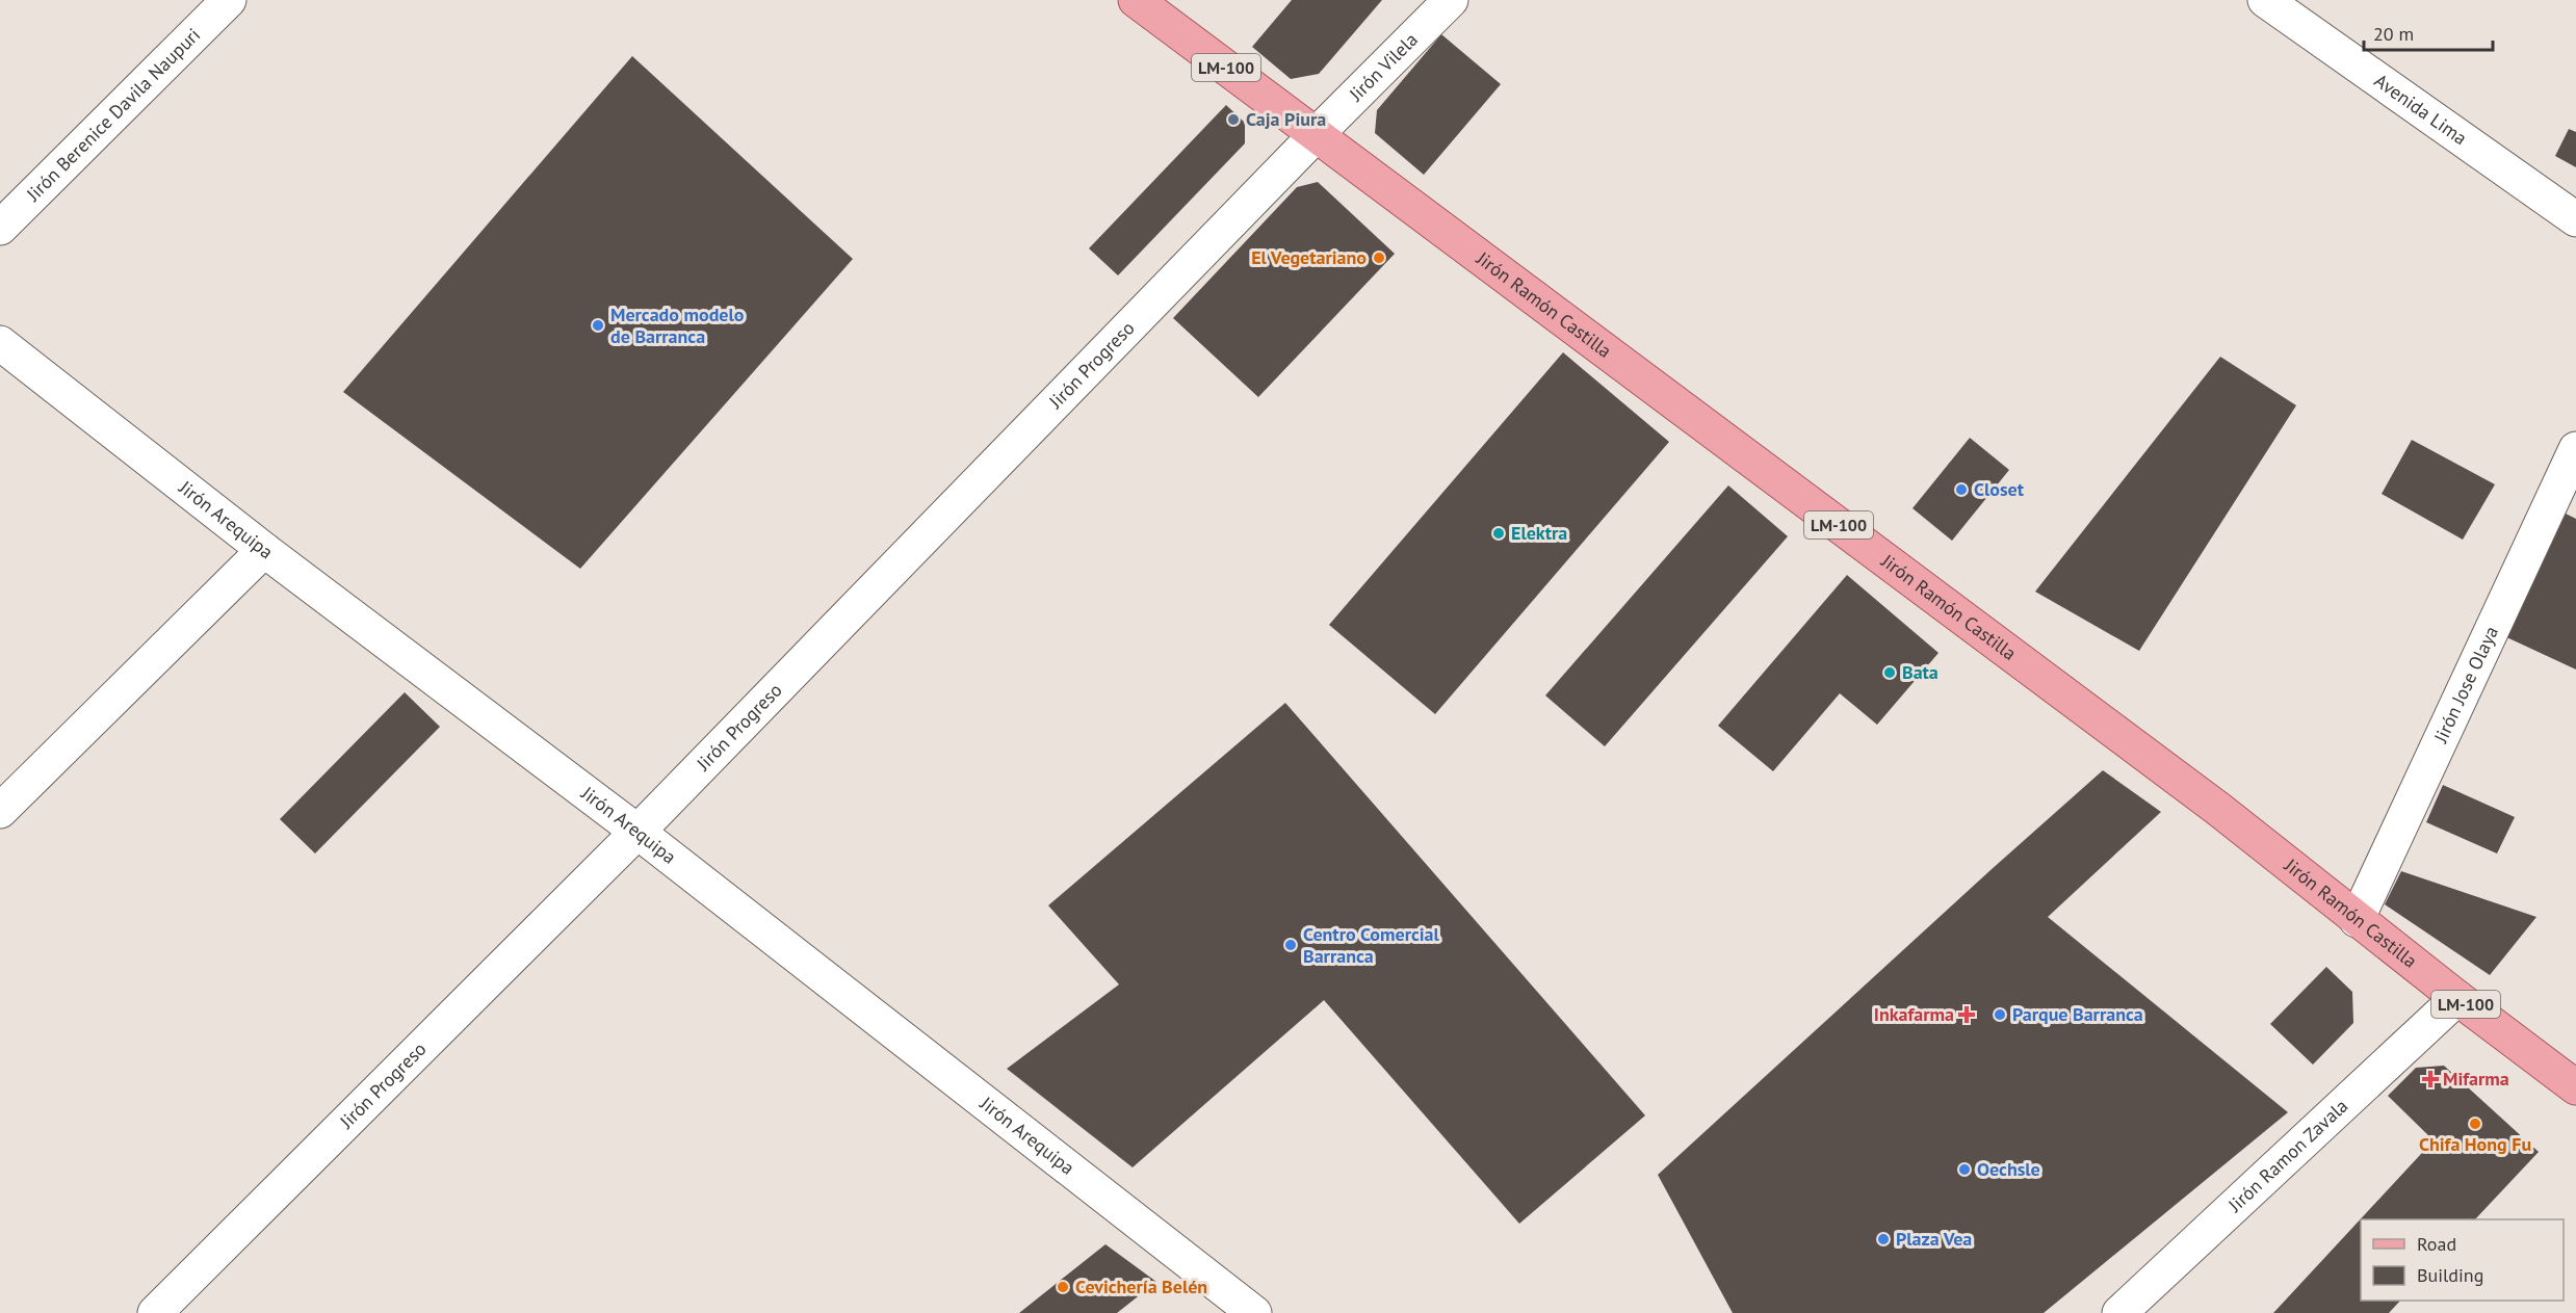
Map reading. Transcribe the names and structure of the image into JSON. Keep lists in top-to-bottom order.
{
  "streets": {
    "main road": ["LM-100", "Jirón Ramón Castilla"],
    "street": [
      "Jirón Vilela",
      "Avenida Lima",
      "Jirón Berenice Davila Naupuri",
      "Jirón Progreso",
      "Jirón Arequipa",
      "Jirón Jose Olaya",
      "Jirón Ramon Zavala"
    ]
  },
  "crossings": [
    ["Jirón Vilela", "Jirón Ramón Castilla"],
    ["Jirón Vilela", "Jirón Progreso"],
    ["Jirón Ramón Castilla", "Jirón Progreso"],
    ["Jirón Ramón Castilla", "Jirón Jose Olaya"],
    ["Jirón Ramón Castilla", "Jirón Ramon Zavala"],
    ["Jirón Progreso", "Jirón Arequipa"]
  ],
  "places": {
    "other": [
      "Caja Piura",
      "El Vegetariano",
      "Mercado modelo de Barranca",
      "Closet",
      "Elektra",
      "Bata",
      "Centro Comercial Barranca",
      "Parque Barranca",
      "Chifa Hong Fu",
      "Oechsle",
      "Plaza Vea",
      "Cevichería Belén"
    ],
    "health": ["Inkafarma", "Mifarma"]
  },
  "legend": ["Road", "Building"],
  "scale_bar": "20 m"
}
